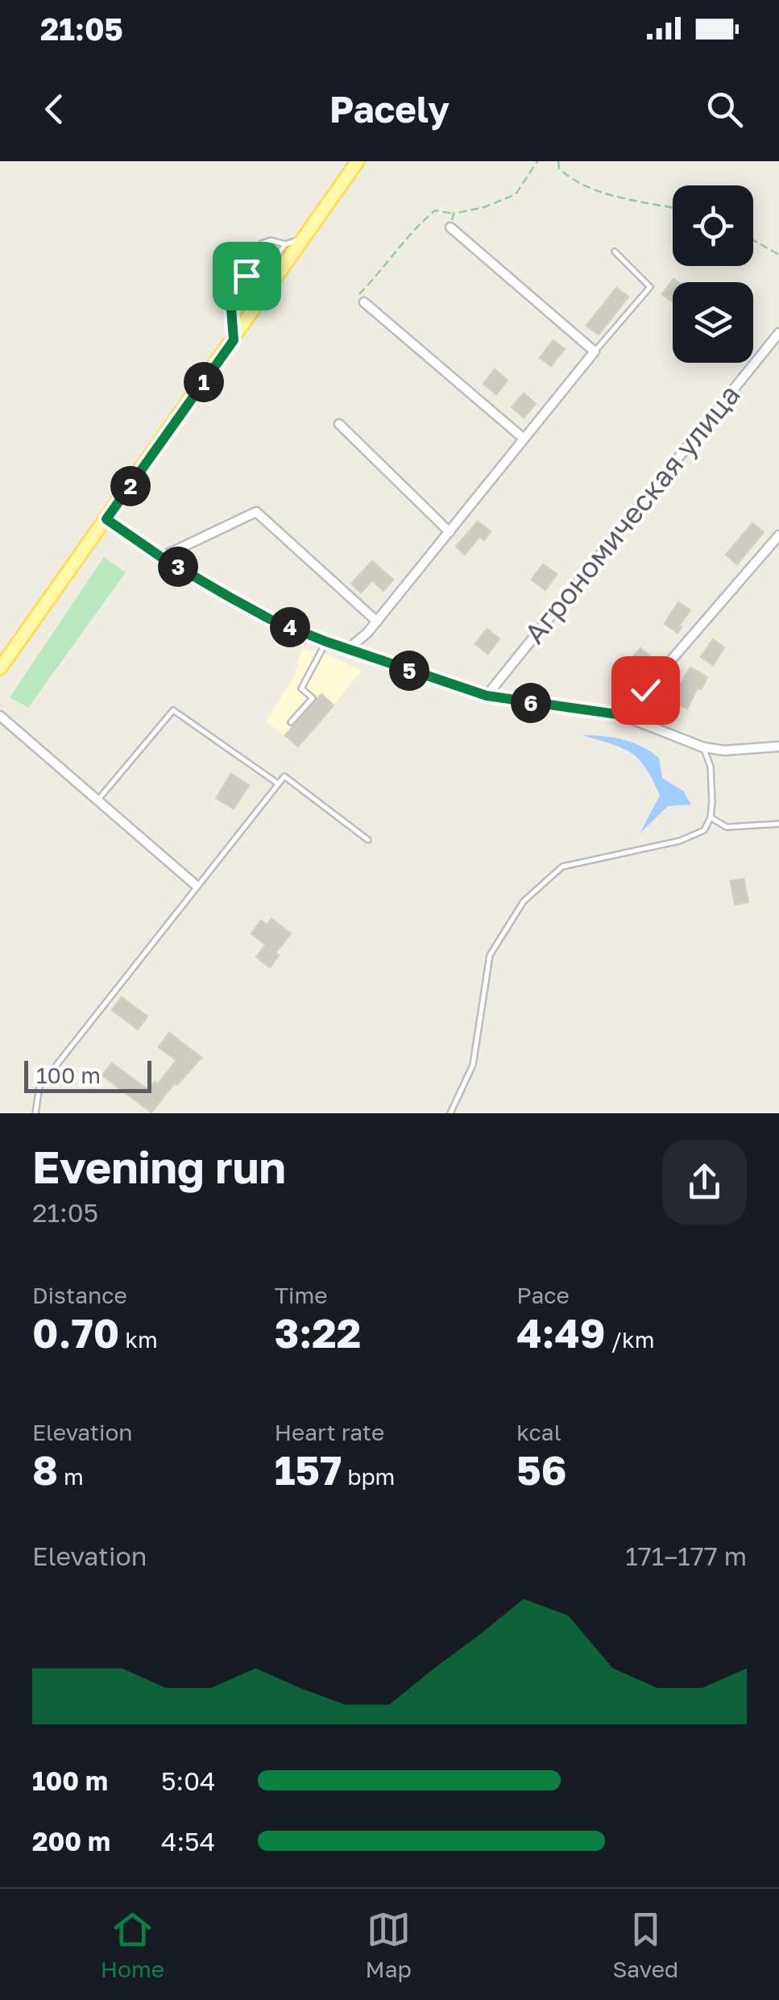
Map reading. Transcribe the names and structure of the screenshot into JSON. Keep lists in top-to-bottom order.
{
  "streets": {
    "street": ["Агрономическая улица"]
  },
  "scale_bar": "100 m",
  "page": {
    "status": "21:05",
    "header": "Pacely",
    "pins": [
      "1",
      "2",
      "3",
      "4",
      "5",
      "6"
    ],
    "scale": "100 m",
    "heading": ["Evening run", "21:05"],
    "stats": [
      ["Distance", "0.70 km"],
      ["Time", "3:22"],
      ["Pace", "4:49 /km"],
      ["Elevation", "8 m"],
      ["Heart rate", "157 bpm"],
      ["kcal", "56"]
    ],
    "chart": ["Elevation", "171–177 m"],
    "list": [
      {
        "name": "100 m",
        "note": "5:04"
      },
      {
        "name": "200 m",
        "note": "4:54"
      }
    ],
    "tabs": ["Home", "Map", "Saved"]
  }
}
